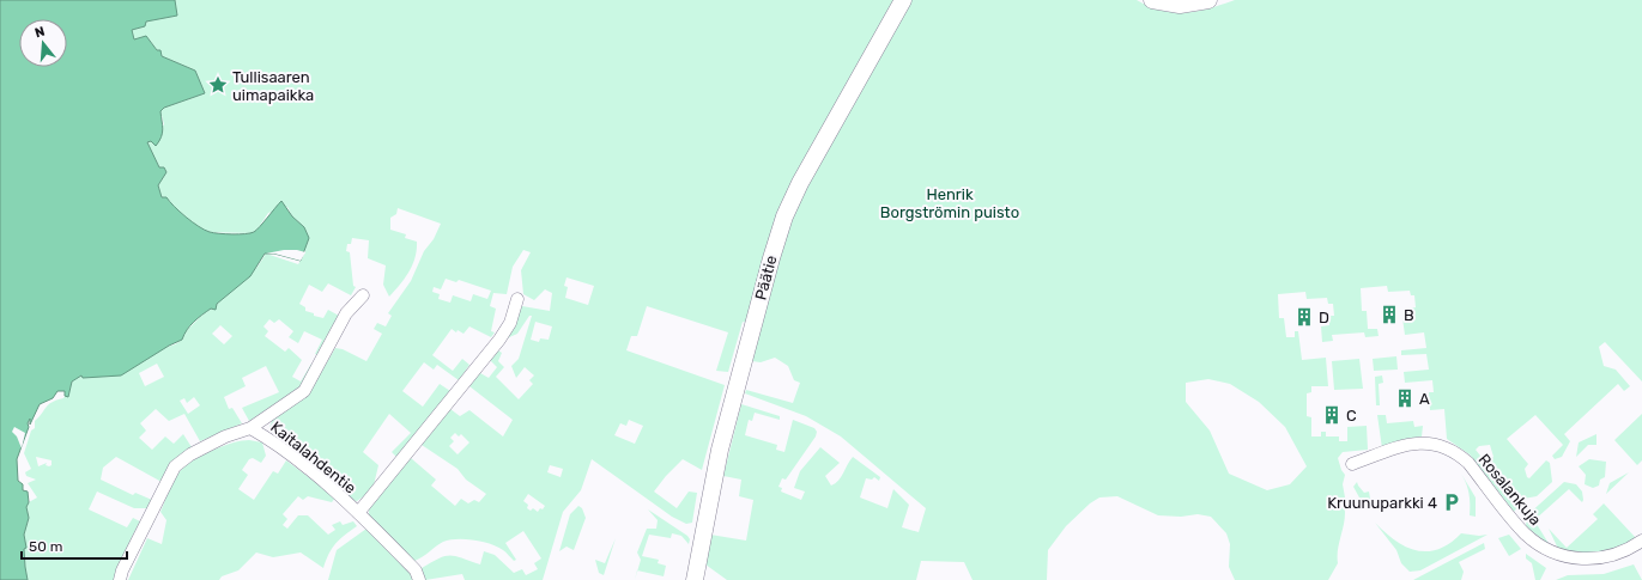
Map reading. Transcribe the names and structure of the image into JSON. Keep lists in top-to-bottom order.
{
  "streets": {
    "street": ["Päätie", "Kaitalahdentie", "Rosalankuja"]
  },
  "parks": ["Henrik Borgströmin puisto"],
  "places": {
    "place": ["Tullisaaren uimapaikka"],
    "building": [
      "B",
      "D",
      "A",
      "C"
    ],
    "parking": ["Kruunuparkki 4"]
  },
  "scale_bar": "50 m",
  "north": "top"
}
